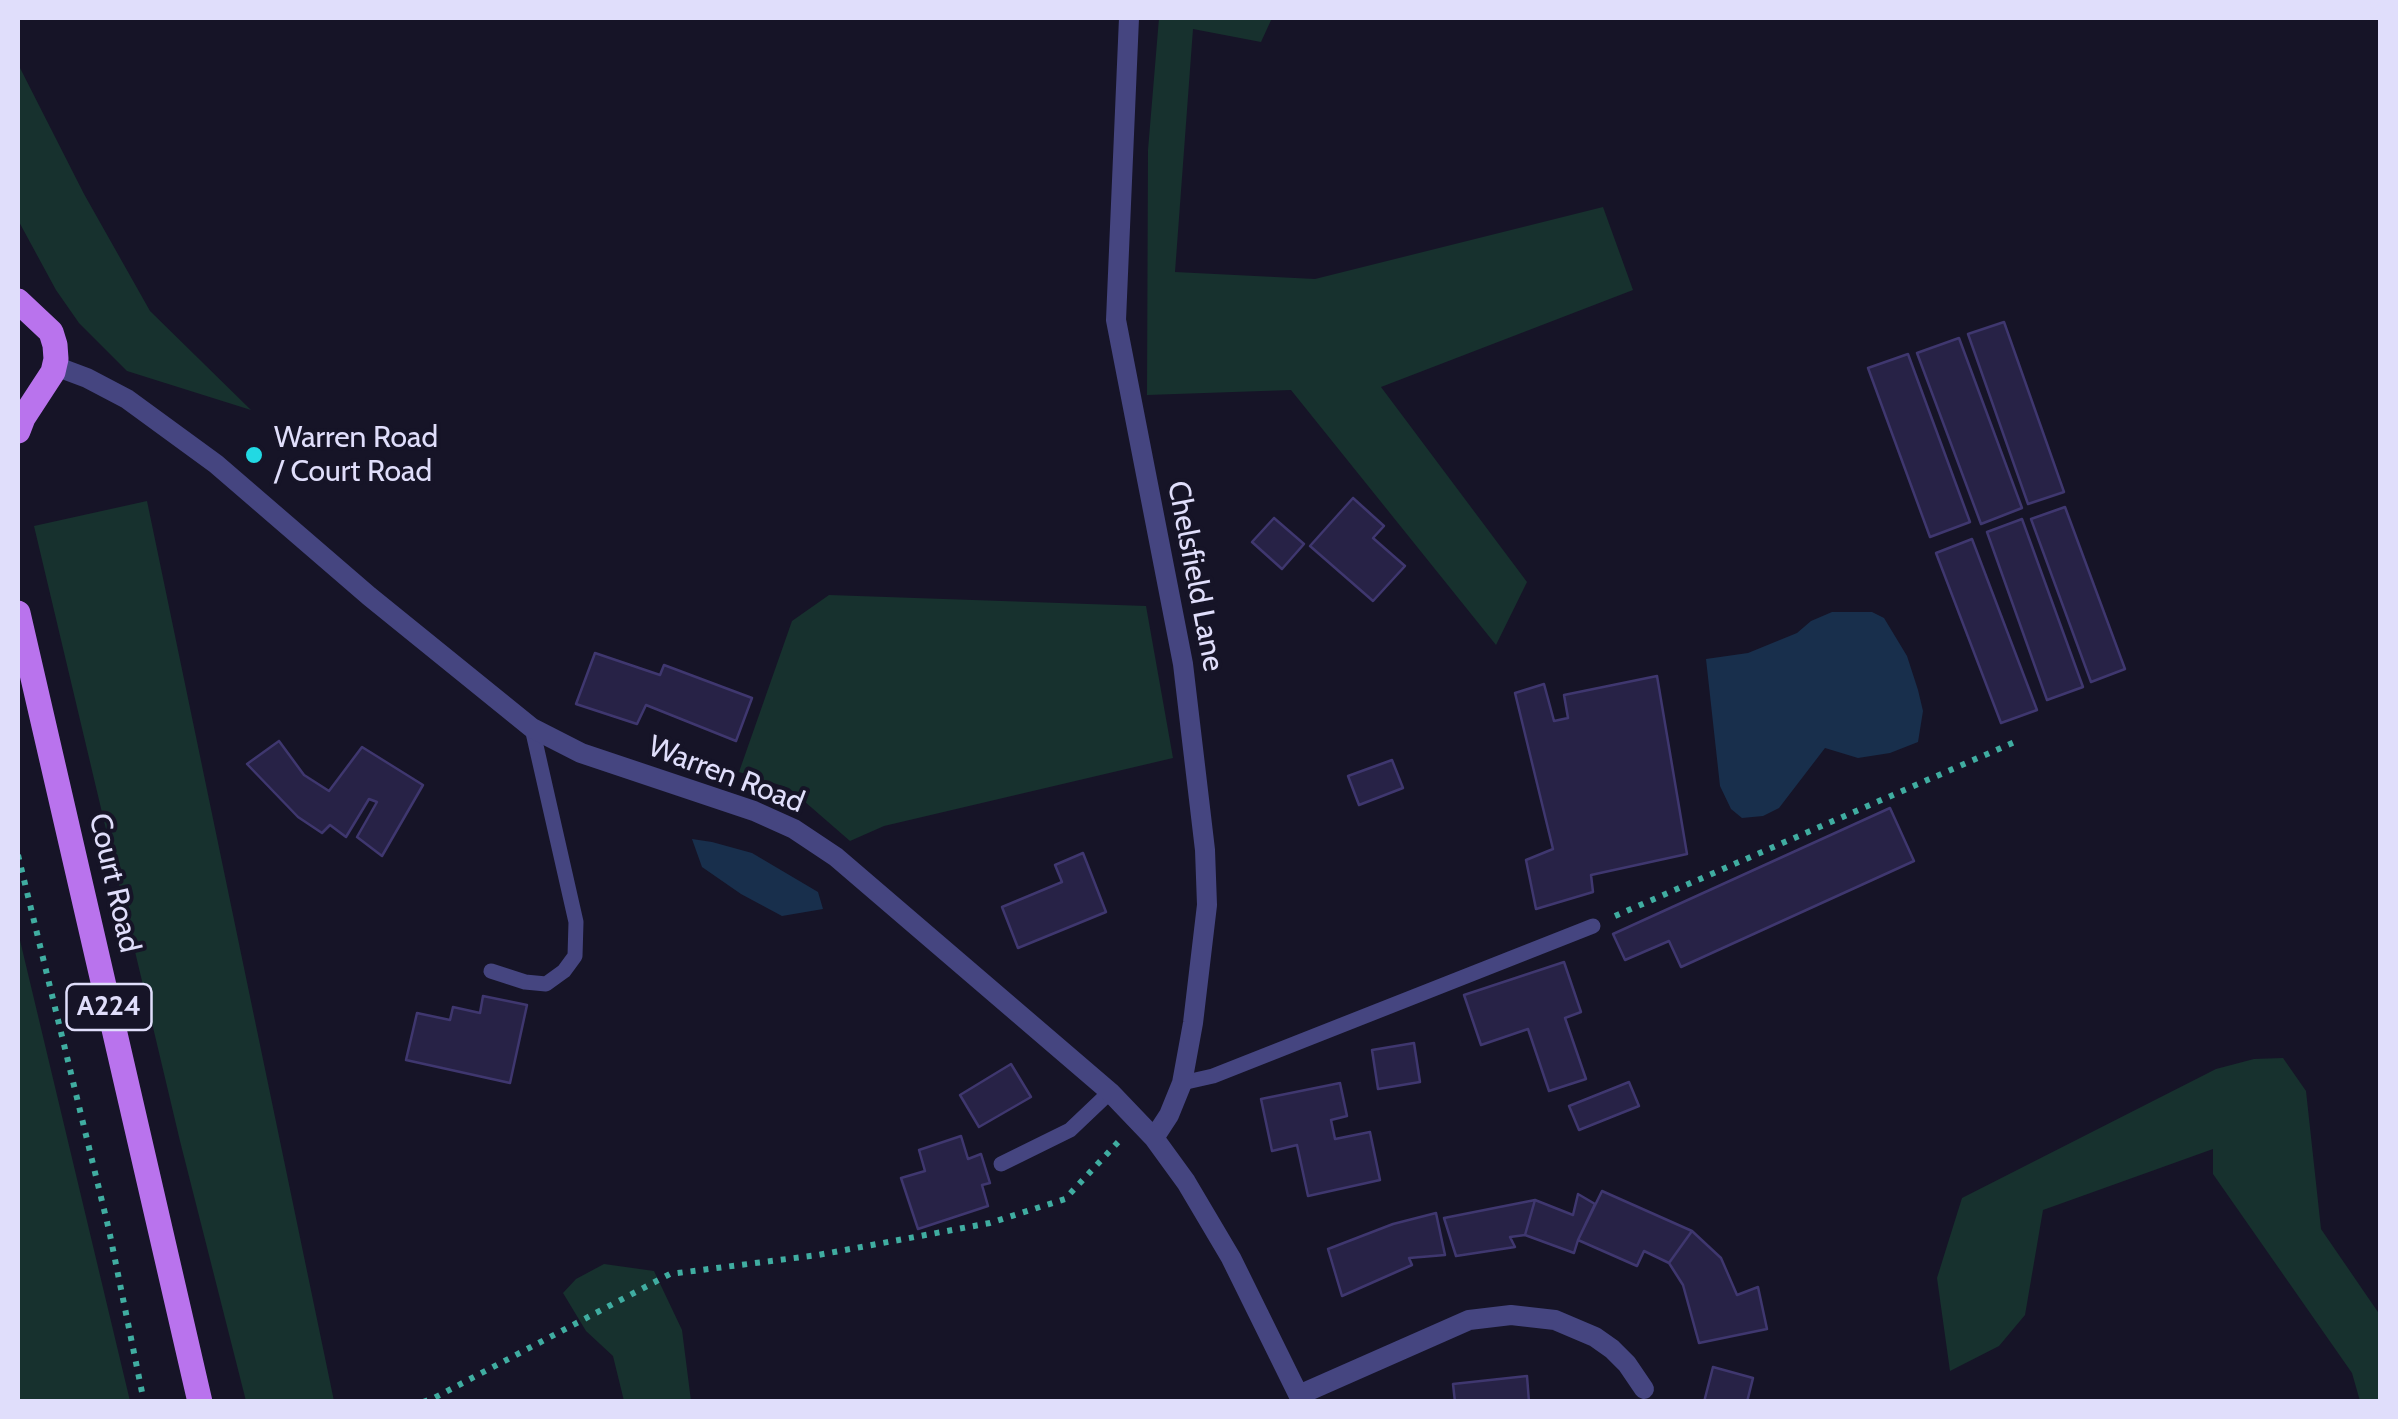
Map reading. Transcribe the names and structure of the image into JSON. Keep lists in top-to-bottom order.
{
  "streets": {
    "main road": ["Court Road", "A224"],
    "street": ["Chelsfield Lane", "Warren Road"]
  },
  "crossings": [
    ["Chelsfield Lane", "Warren Road"]
  ],
  "places": ["Warren Road / Court Road"]
}
